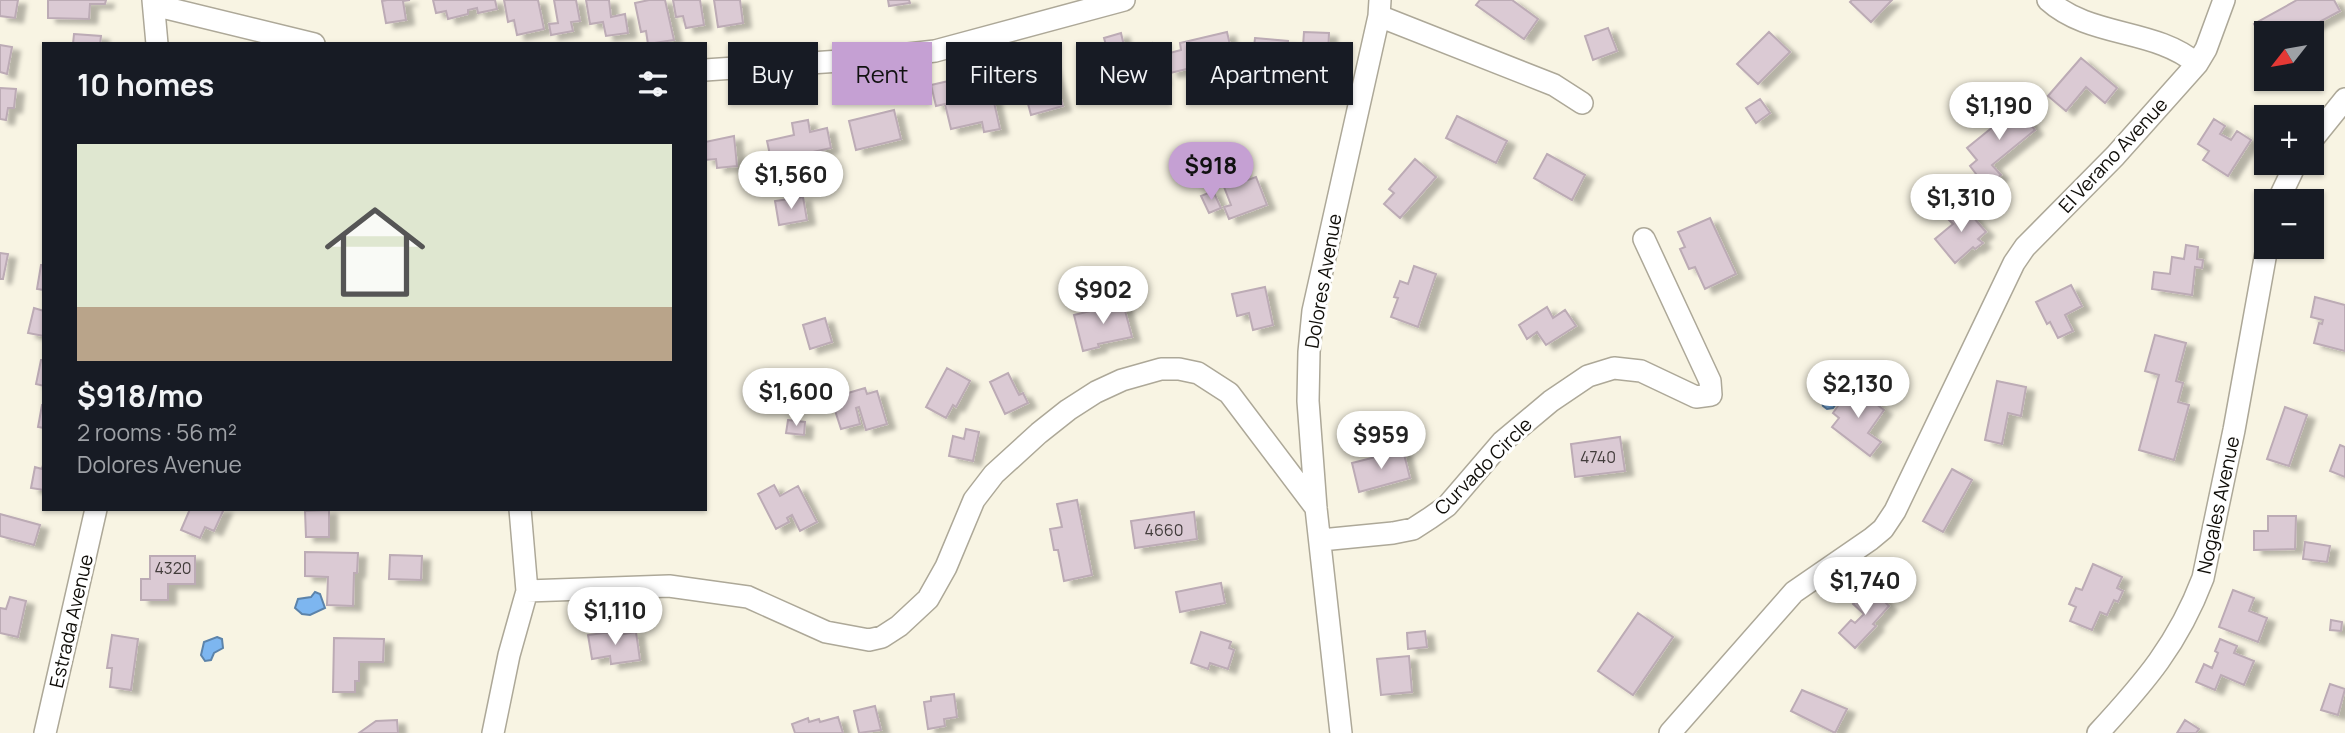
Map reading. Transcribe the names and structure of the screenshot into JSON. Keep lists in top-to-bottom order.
{
  "streets": {
    "street": [
      "El Verano Avenue",
      "Dolores Avenue",
      "Curvado Circle",
      "Nogales Avenue",
      "Estrada Avenue"
    ]
  },
  "crossings": [
    ["Dolores Avenue", "Curvado Circle"]
  ],
  "house_numbers": ["4740", "4660", "4320"],
  "north": "bottom left",
  "page": {
    "map_buttons": ["+", "−"],
    "chip": [
      "Buy",
      "Rent",
      "Filters",
      "New",
      "Apartment"
    ],
    "heading": "10 homes",
    "price": [
      "$1,190",
      "$918",
      "$1,560",
      "$1,310",
      "$902",
      "$2,130",
      "$1,600",
      "$959",
      "$1,740",
      "$1,110"
    ],
    "list": [
      {
        "name": "$918/mo",
        "note": "2 rooms · 56 m² · Dolores Avenue"
      }
    ]
  }
}
